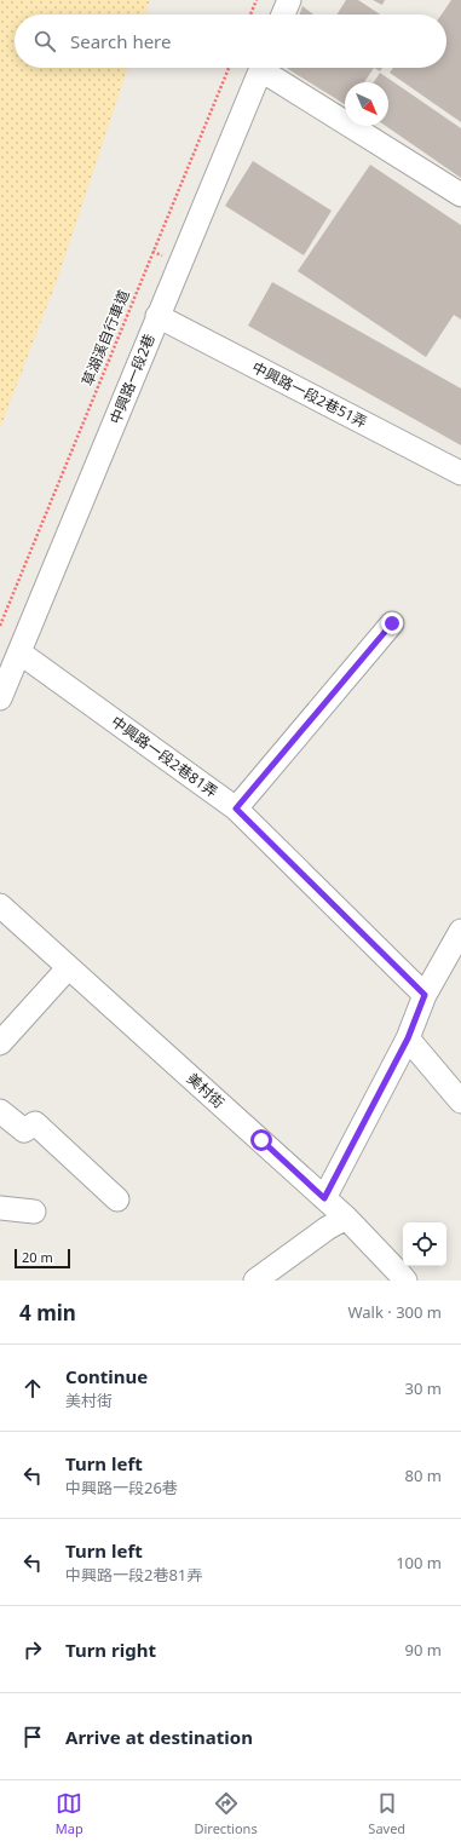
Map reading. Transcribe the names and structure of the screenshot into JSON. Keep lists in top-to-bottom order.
{
  "streets": {
    "street": [
      "中興路一段2巷",
      "中興路一段2巷51弄",
      "中興路一段2巷81弄",
      "美村街"
    ],
    "path": ["草湖溪自行車道"]
  },
  "crossings": [
    ["中興路一段2巷", "中興路一段2巷51弄"],
    ["中興路一段2巷", "中興路一段2巷81弄"]
  ],
  "scale_bar": "20 m",
  "north": "bottom right",
  "page": {
    "search": "Search here",
    "scale": "20 m",
    "heading": ["4 min", "Walk · 300 m"],
    "list": [
      ["Continue", "美村街", "30 m"],
      ["Turn left", "中興路一段26巷", "80 m"],
      ["Turn left", "中興路一段2巷81弄", "100 m"],
      ["Turn right", "90 m"],
      "Arrive at destination"
    ],
    "nav": ["Map", "Directions", "Saved"]
  }
}
